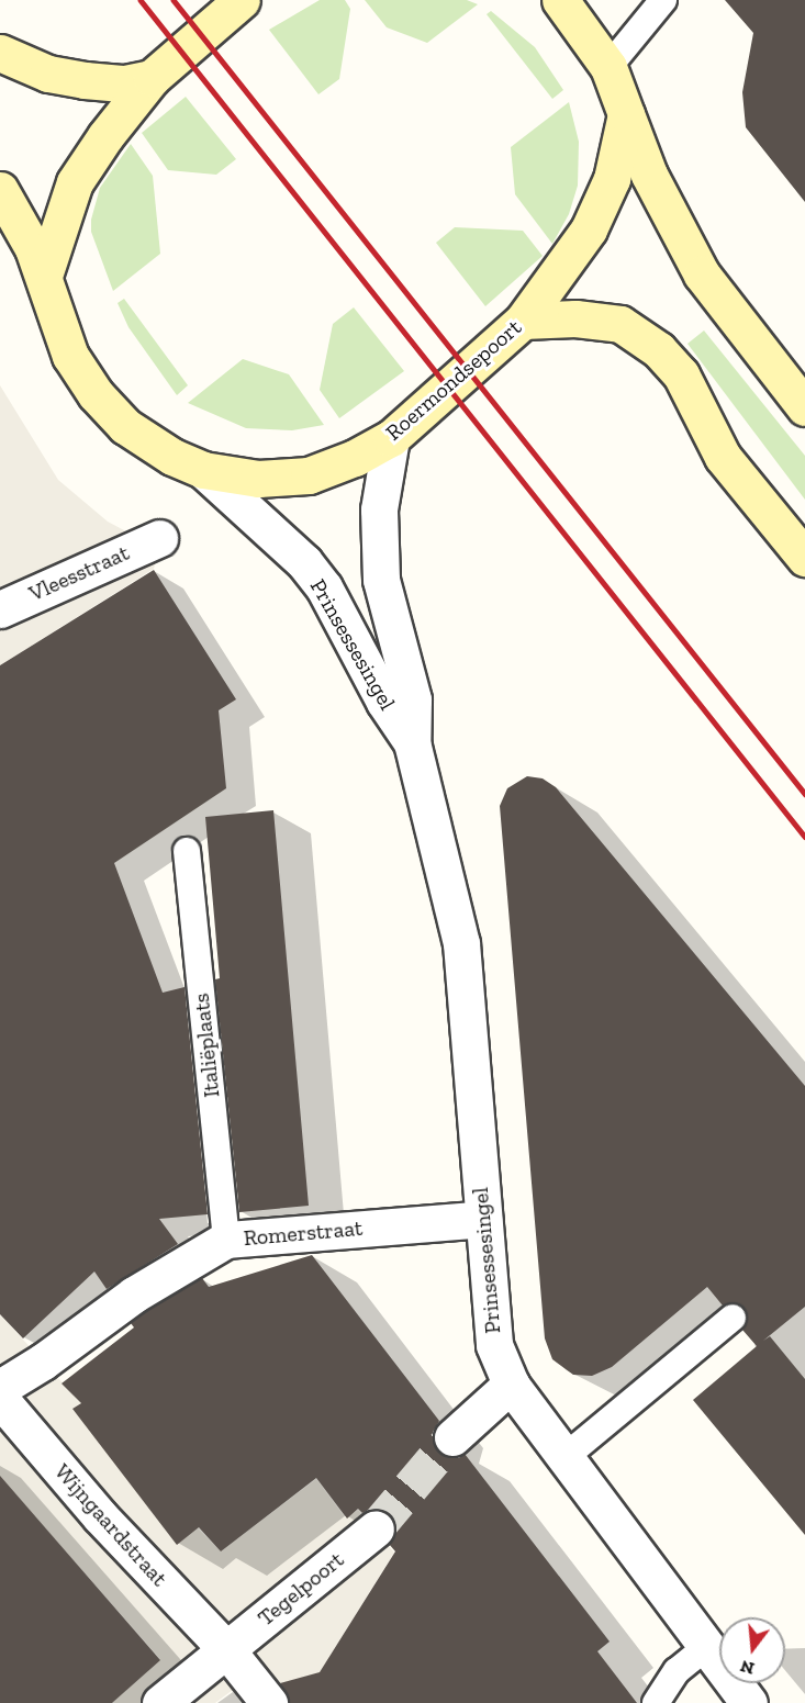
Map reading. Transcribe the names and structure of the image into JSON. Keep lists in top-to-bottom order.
{
  "streets": {
    "main road": ["Roermondsepoort"],
    "street": [
      "Vleesstraat",
      "Prinsessesingel",
      "Romerstraat",
      "Wijngaardstraat",
      "Tegelpoort"
    ],
    "lane": ["Italiëplaats"]
  },
  "crossings": [
    ["Roermondsepoort", "Prinsessesingel"],
    ["Prinsessesingel", "Romerstraat"],
    ["Italiëplaats", "Romerstraat"],
    ["Romerstraat", "Wijngaardstraat"],
    ["Wijngaardstraat", "Tegelpoort"]
  ],
  "north": "bottom"
}
